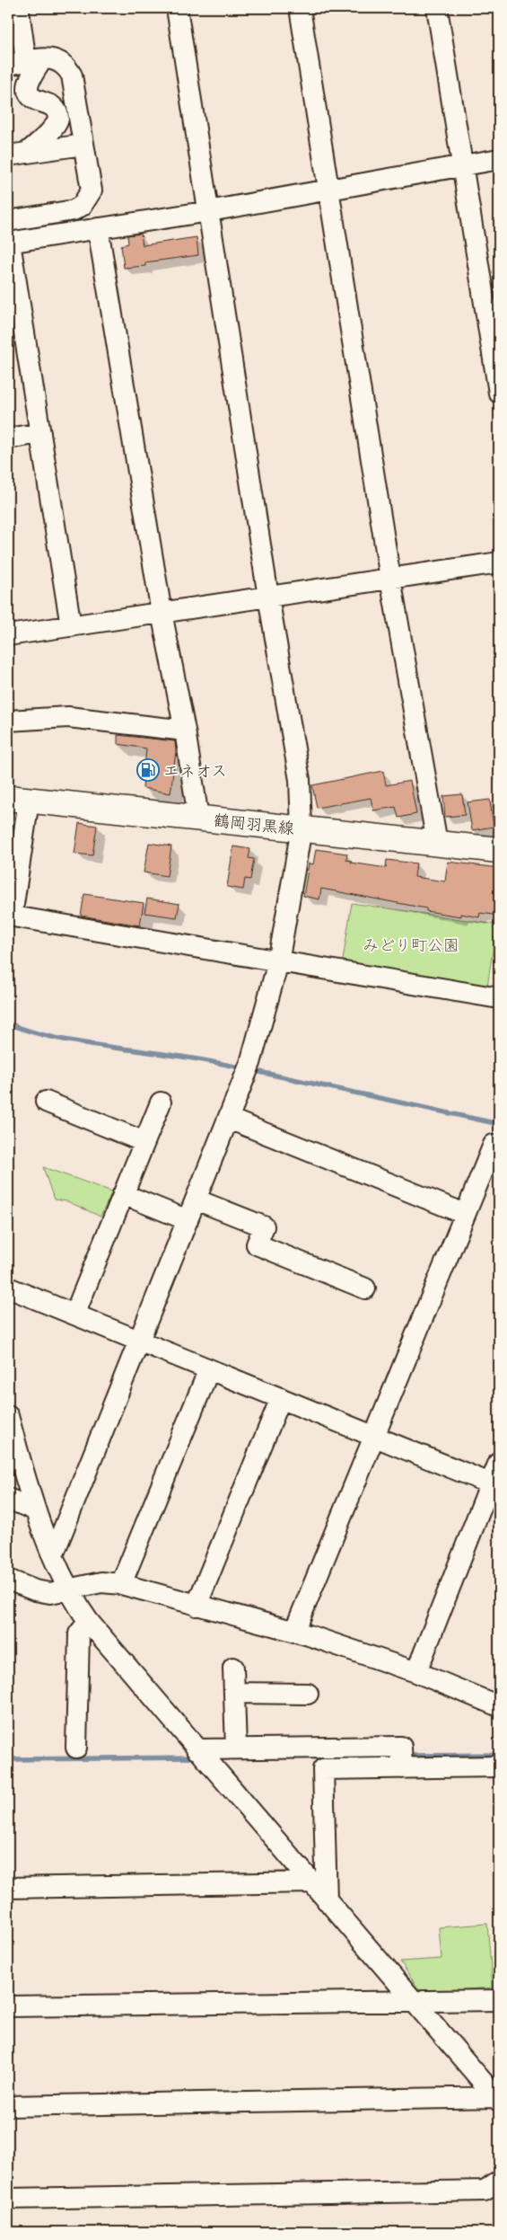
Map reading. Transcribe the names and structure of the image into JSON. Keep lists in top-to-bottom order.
{
  "streets": {
    "main road": ["鶴岡羽黒線"]
  },
  "parks": ["みどり町公園"],
  "places": {
    "fuel station": ["エネオス"]
  }
}
